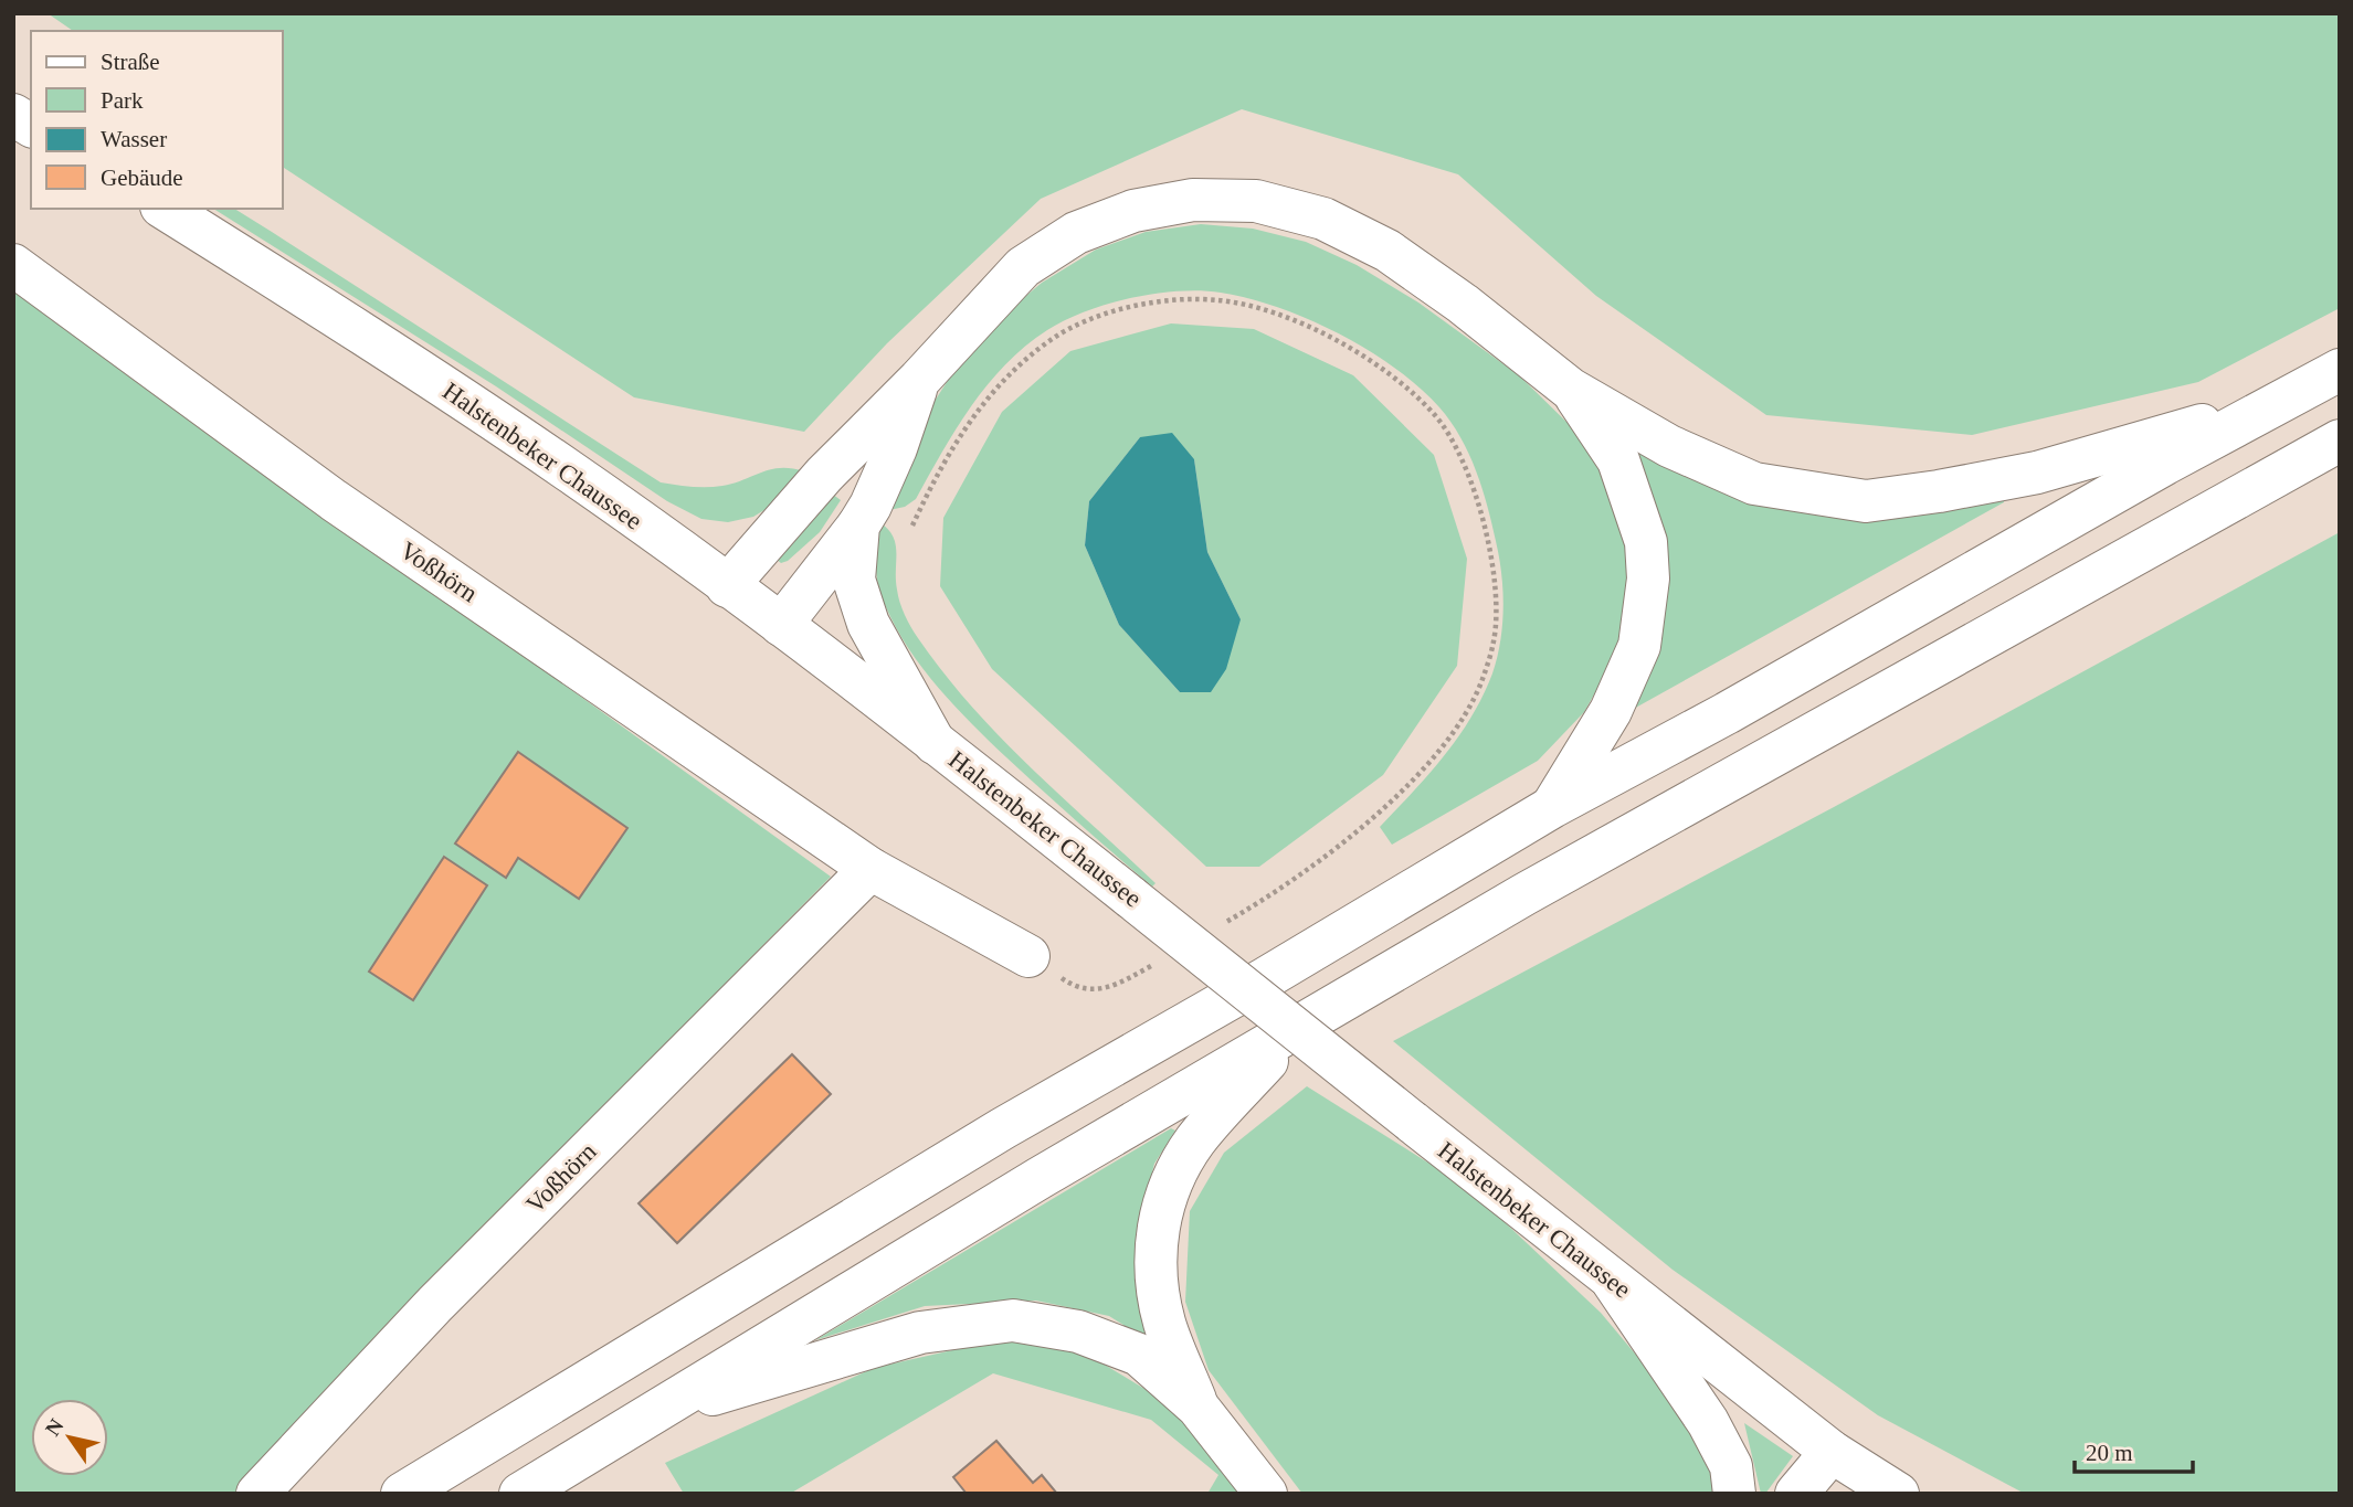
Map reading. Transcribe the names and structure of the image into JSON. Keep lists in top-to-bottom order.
{
  "streets": {
    "main road": ["Halstenbeker Chaussee", "Voßhörn"]
  },
  "legend": [
    "Straße",
    "Park",
    "Wasser",
    "Gebäude"
  ],
  "scale_bar": "20 m",
  "north": "top left"
}
